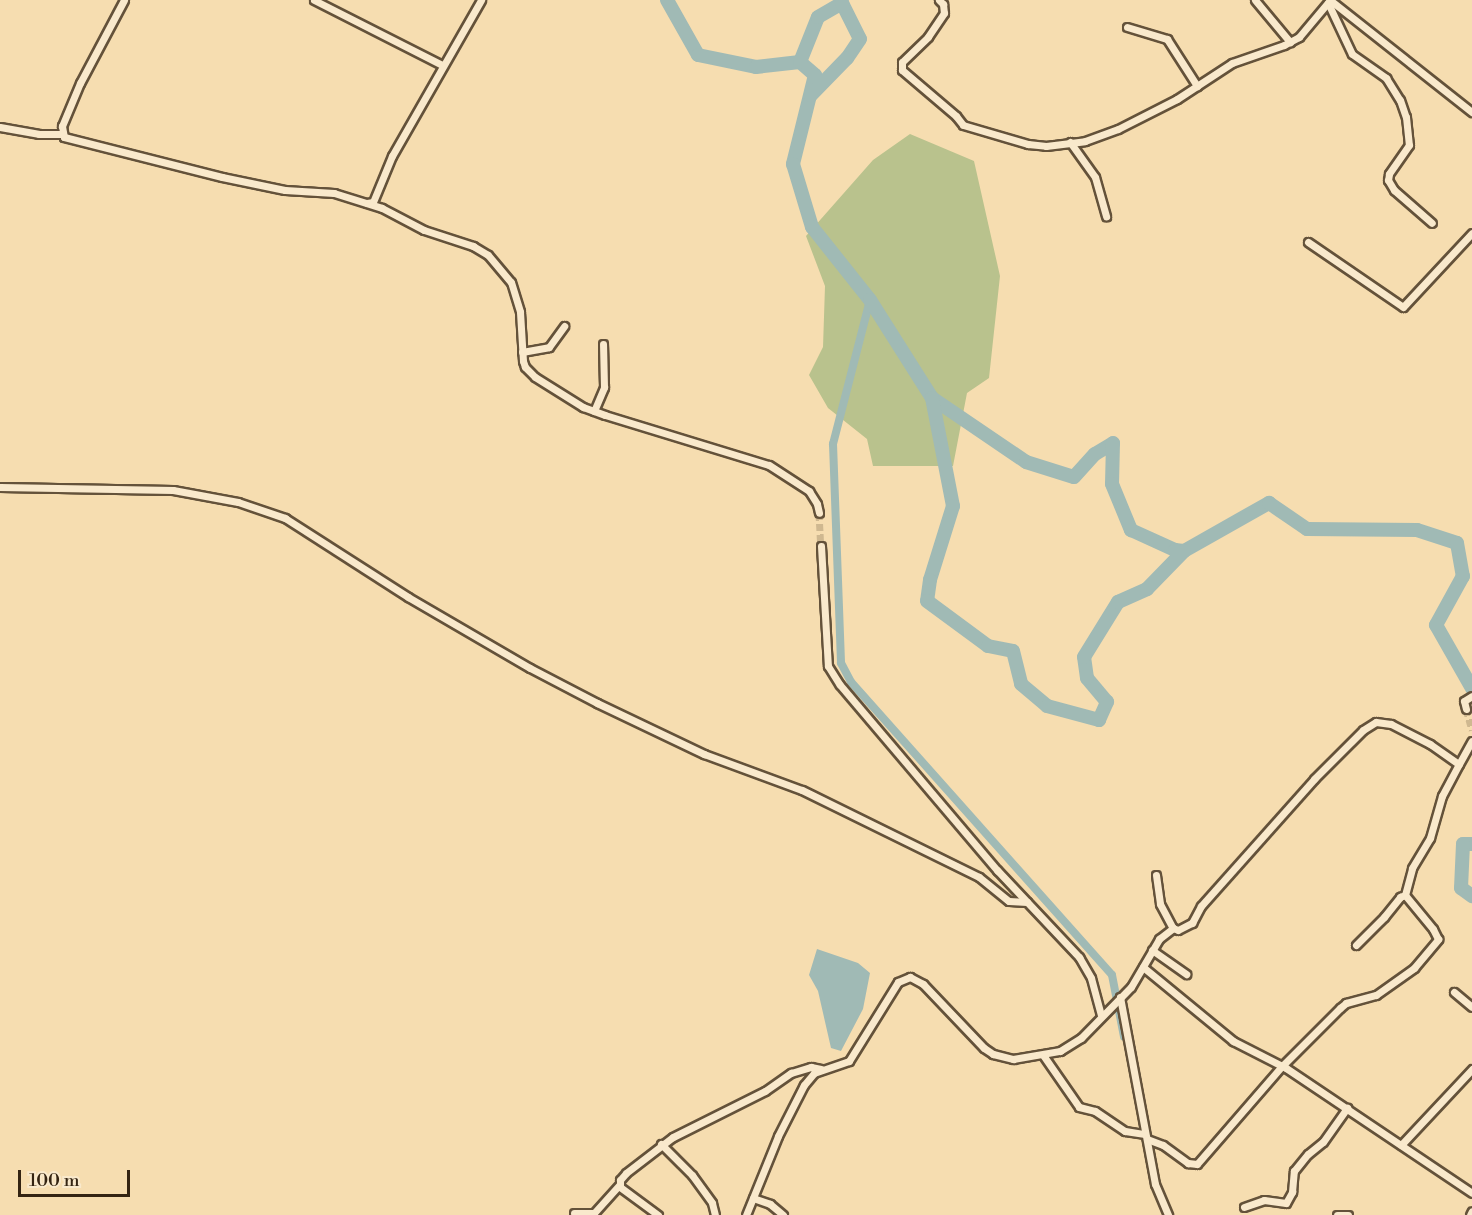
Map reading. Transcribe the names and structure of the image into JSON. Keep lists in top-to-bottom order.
{
  "scale_bar": "100 m"
}
